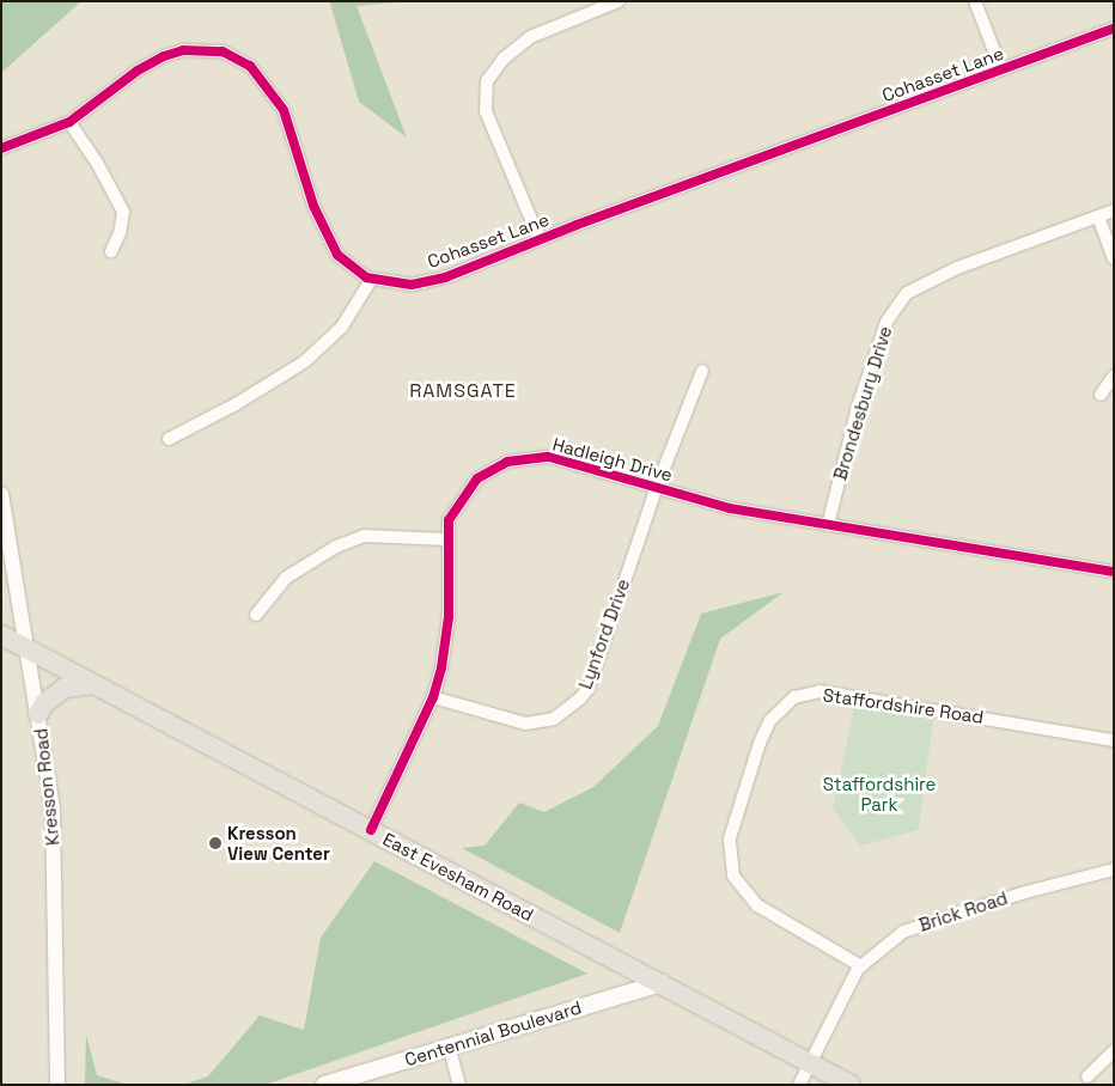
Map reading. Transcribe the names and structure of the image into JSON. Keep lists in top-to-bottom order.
{
  "streets": {
    "main road": ["East Evesham Road", "Centennial Boulevard"],
    "street": [
      "Cohasset Lane",
      "Brondesbury Drive",
      "Hadleigh Drive",
      "Lynford Drive",
      "Staffordshire Road",
      "Kresson Road",
      "Brick Road"
    ]
  },
  "crossings": [
    ["Brondesbury Drive", "Hadleigh Drive"],
    ["Hadleigh Drive", "Lynford Drive"],
    ["Hadleigh Drive", "East Evesham Road"],
    ["Staffordshire Road", "Brick Road"],
    ["Kresson Road", "East Evesham Road"],
    ["East Evesham Road", "Brick Road"],
    ["East Evesham Road", "Centennial Boulevard"]
  ],
  "districts": ["RAMSGATE"],
  "parks": ["Staffordshire Park"],
  "places": ["Kresson View Center"]
}
